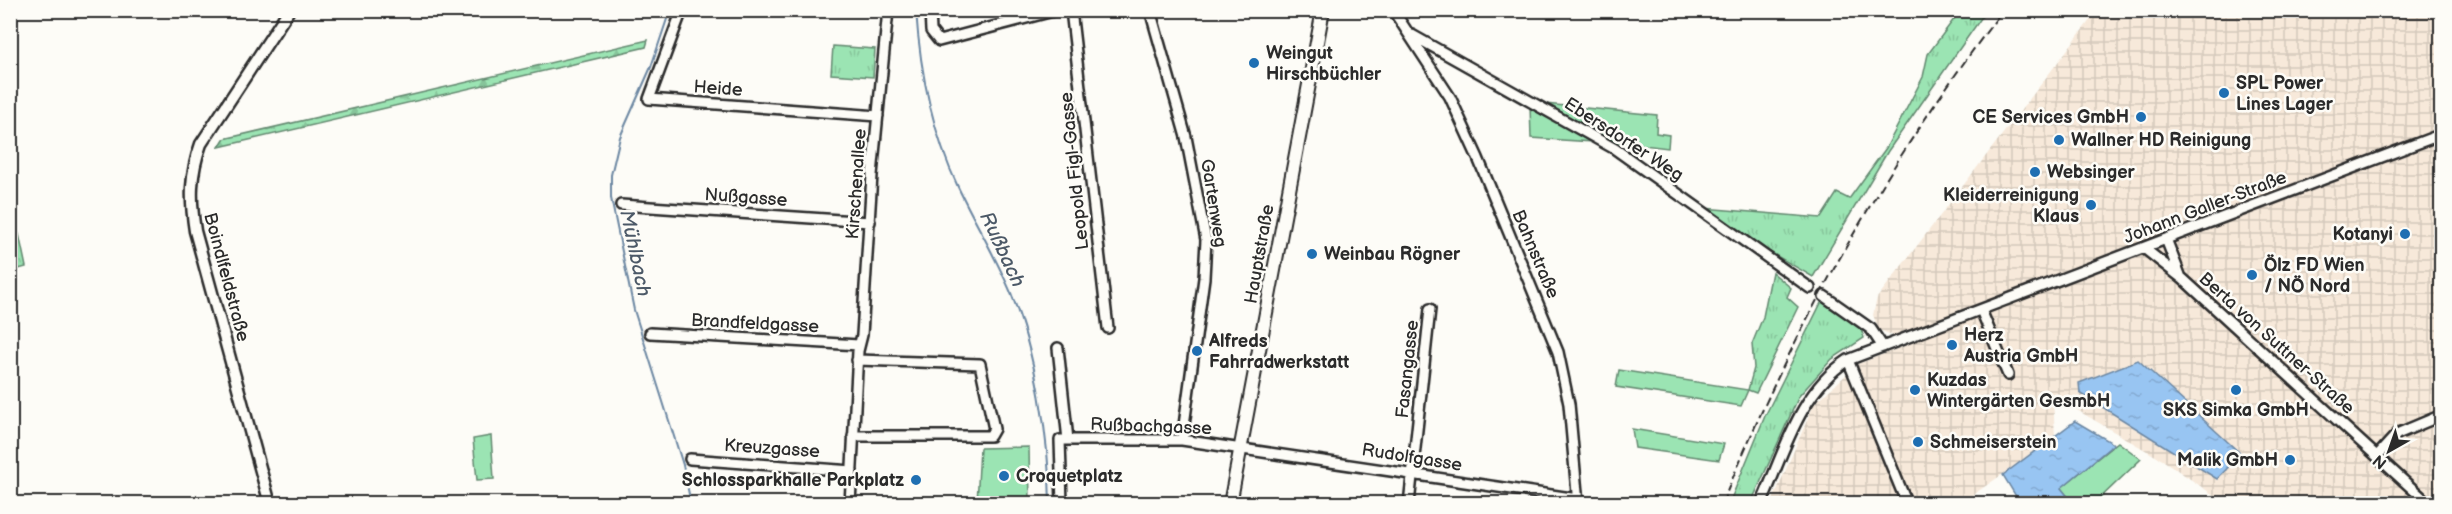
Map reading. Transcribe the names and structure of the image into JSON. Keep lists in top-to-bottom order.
{
  "streets": {
    "main road": ["Hauptstraße"],
    "street": [
      "Heide",
      "Ebersdorfer Weg",
      "Leopold Figl-Gasse",
      "Kirschenallee",
      "Nußgasse",
      "Gartenweg",
      "Johann Galler-Straße",
      "Bahnstraße",
      "Boindlfeldstraße",
      "Brandfeldgasse",
      "Berta von Suttner-Straße",
      "Fasangasse",
      "Rußbachgasse",
      "Kreuzgasse",
      "Rudolfgasse"
    ]
  },
  "crossings": [
    ["Heide", "Kirschenallee"],
    ["Ebersdorfer Weg", "Bahnstraße"],
    ["Kirschenallee", "Nußgasse"],
    ["Kirschenallee", "Brandfeldgasse"],
    ["Kirschenallee", "Kreuzgasse"],
    ["Gartenweg", "Rußbachgasse"],
    ["Johann Galler-Straße", "Berta von Suttner-Straße"],
    ["Hauptstraße", "Rußbachgasse"],
    ["Hauptstraße", "Rudolfgasse"],
    ["Bahnstraße", "Rudolfgasse"],
    ["Fasangasse", "Rudolfgasse"],
    ["Rußbachgasse", "Rudolfgasse"]
  ],
  "water": ["Rußbach", "Mühlbach"],
  "places": [
    "Weingut Hirschbüchler",
    "SPL Power Lines Lager",
    "CE Services GmbH",
    "Wallner HD Reinigung",
    "Websinger",
    "Kleiderreinigung Klaus",
    "Kotanyi",
    "Weinbau Rögner",
    "Ölz FD Wien / NÖ Nord",
    "Herz Austria GmbH",
    "Alfreds Fahrradwerkstatt",
    "Kuzdas Wintergärten GesmbH",
    "SKS Simka GmbH",
    "Schmeiserstein",
    "Malik GmbH",
    "Croquetplatz",
    "Schlossparkhalle Parkplatz"
  ],
  "north": "bottom left"
}
